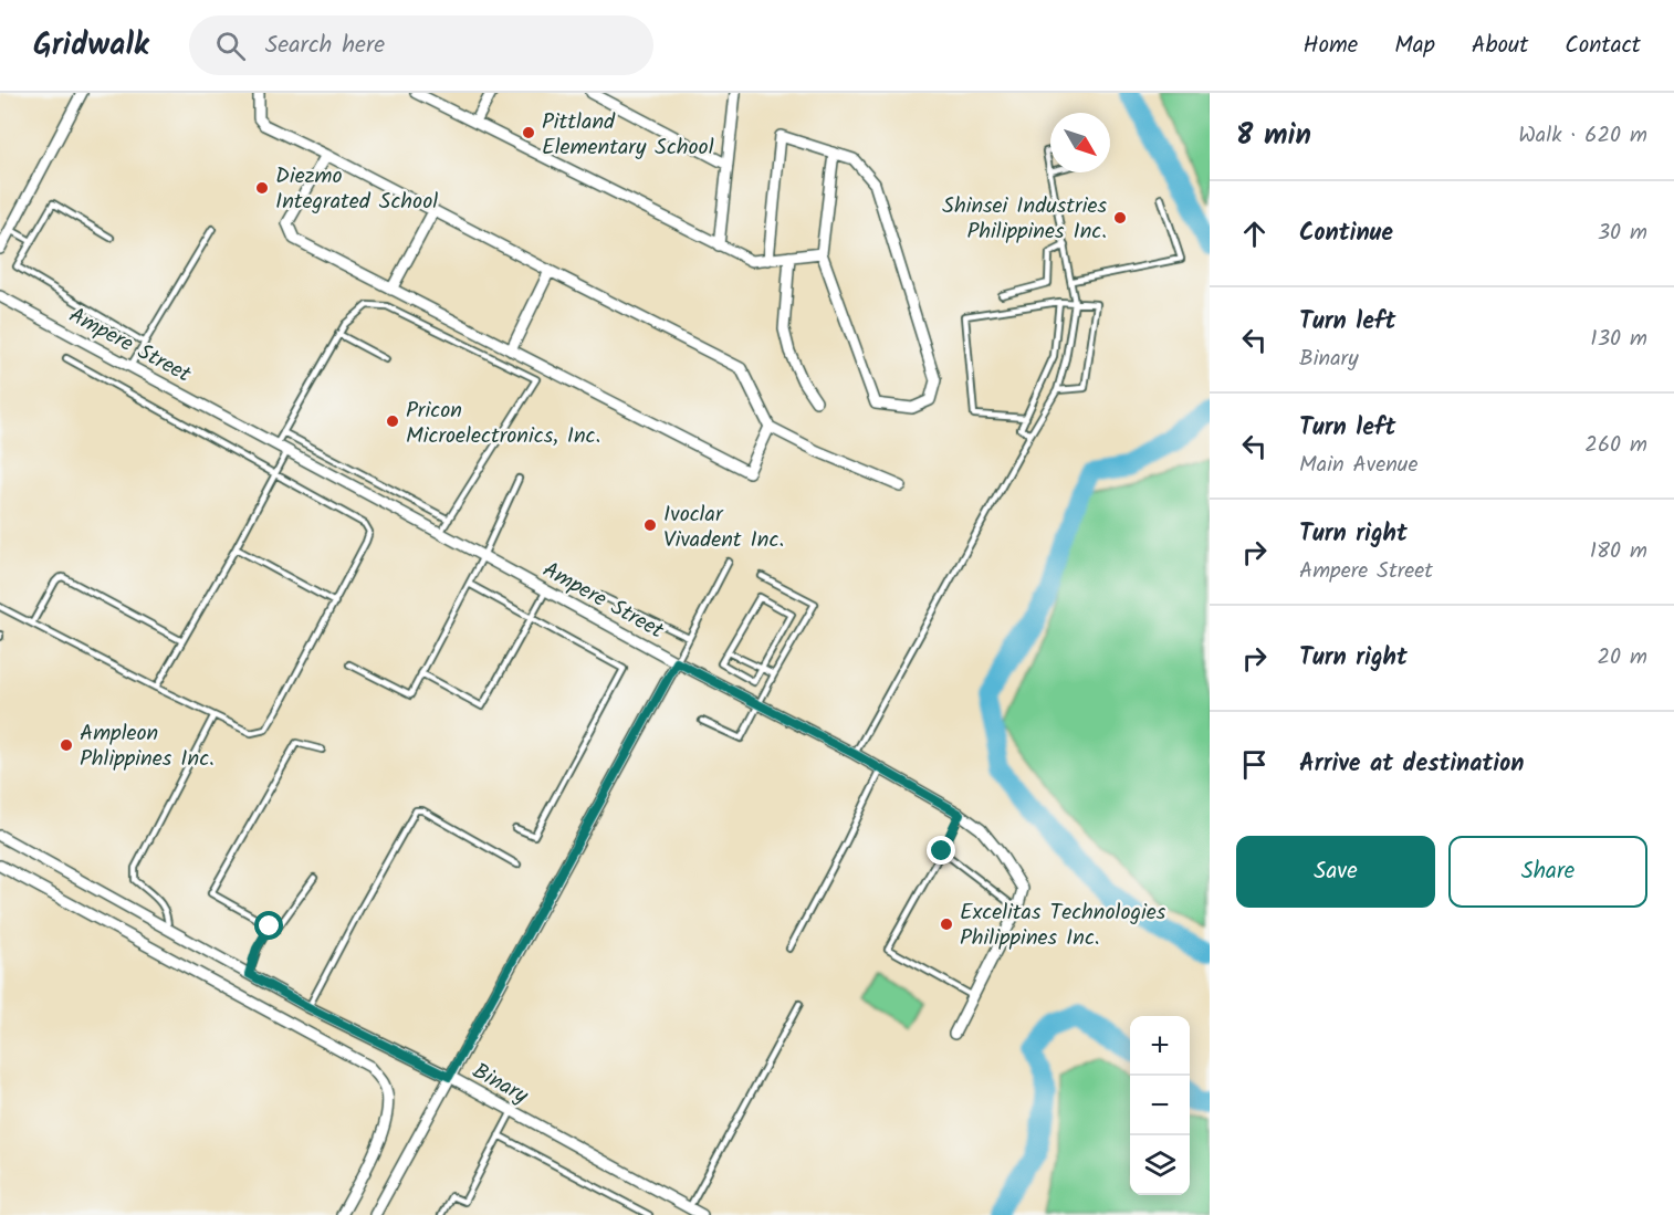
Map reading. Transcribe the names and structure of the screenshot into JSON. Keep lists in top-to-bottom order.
{
  "streets": {
    "street": ["Ampere Street", "Binary"]
  },
  "places": [
    "Pittland Elementary School",
    "Diezmo Integrated School",
    "Shinsei Industries Philippines Inc.",
    "Pricon Microelectronics, Inc.",
    "Ivoclar Vivadent Inc.",
    "Ampleon Phlippines Inc.",
    "Excelitas Technologies Philippines Inc."
  ],
  "north": "bottom right",
  "page": {
    "header": "Gridwalk",
    "search": "Search here",
    "nav": [
      "Home",
      "Map",
      "About",
      "Contact"
    ],
    "heading": ["8 min", "Walk · 620 m"],
    "list": [
      ["Continue", "30 m"],
      ["Turn left", "Binary", "130 m"],
      ["Turn left", "Main Avenue", "260 m"],
      ["Turn right", "Ampere Street", "180 m"],
      ["Turn right", "20 m"],
      "Arrive at destination"
    ],
    "buttons": ["Save", "Share"],
    "map_buttons": ["+", "−"]
  }
}
